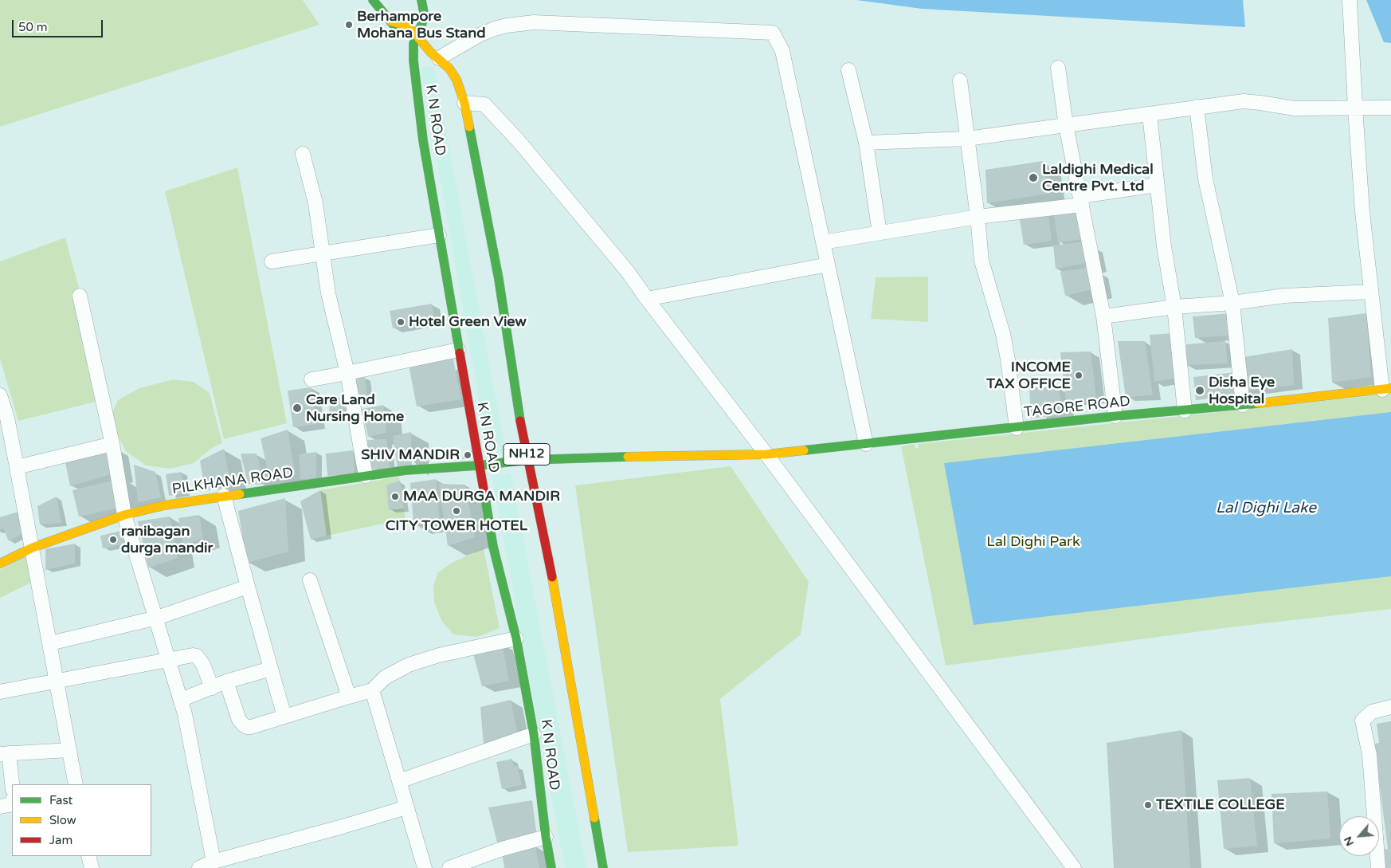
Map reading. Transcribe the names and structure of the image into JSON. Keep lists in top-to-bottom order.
{
  "streets": {
    "street": [
      "K N ROAD",
      "TAGORE ROAD",
      "NH12",
      "PILKHANA ROAD"
    ]
  },
  "crossings": [
    ["K N ROAD", "NH12"],
    ["K N ROAD", "PILKHANA ROAD"],
    ["TAGORE ROAD", "NH12"],
    ["TAGORE ROAD", "PILKHANA ROAD"],
    ["NH12", "PILKHANA ROAD"]
  ],
  "water": ["Lal Dighi Lake"],
  "parks": ["Lal Dighi Park"],
  "places": [
    "Berhampore Mohana Bus Stand",
    "Laldighi Medical Centre Pvt. Ltd",
    "Hotel Green View",
    "INCOME TAX OFFICE",
    "Disha Eye Hospital",
    "Care Land Nursing Home",
    "SHIV MANDIR",
    "MAA DURGA MANDIR",
    "CITY TOWER HOTEL",
    "ranibagan durga mandir",
    "TEXTILE COLLEGE"
  ],
  "legend": ["Fast", "Slow", "Jam"],
  "scale_bar": "50 m",
  "north": "bottom left"
}
